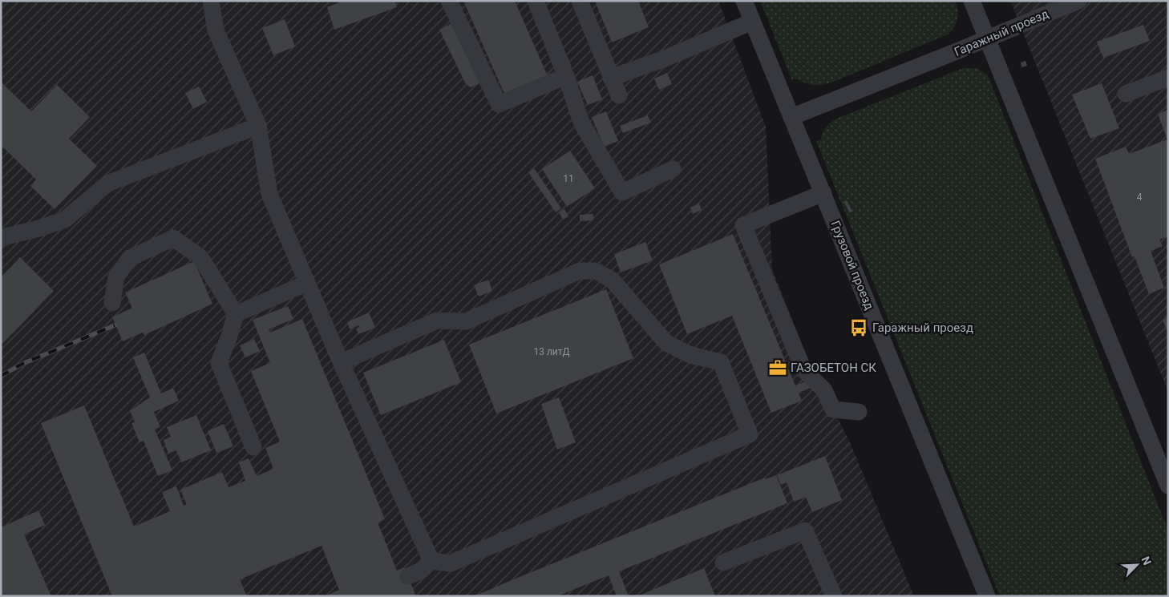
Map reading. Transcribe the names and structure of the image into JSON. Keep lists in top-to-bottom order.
{
  "streets": {
    "street": ["Гаражный проезд", "Грузовой проезд"]
  },
  "crossings": [
    ["Гаражный проезд", "Грузовой проезд"]
  ],
  "places": {
    "bus stop": ["Гаражный проезд"],
    "office": ["ГАЗОБЕТОН СК"]
  },
  "house_numbers": ["11", "4", "13 литД"],
  "north": "top right"
}
